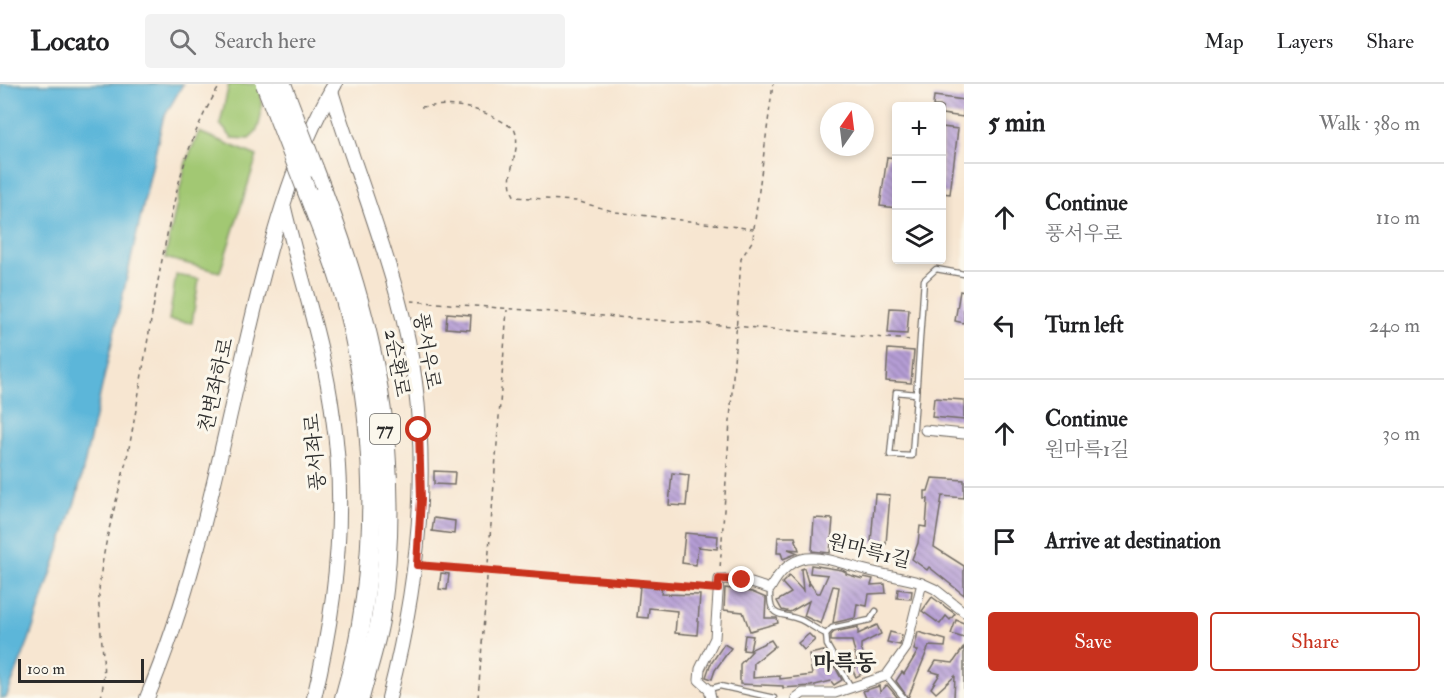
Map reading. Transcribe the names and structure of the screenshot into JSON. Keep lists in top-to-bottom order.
{
  "streets": {
    "highway": ["2순환로", "77"],
    "street": [
      "풍서우로",
      "천변좌하로",
      "풍서좌로",
      "원마륵1길"
    ]
  },
  "crossings": [
    ["풍서우로", "천변좌하로"],
    ["천변좌하로", "풍서좌로"]
  ],
  "districts": ["마륵동"],
  "scale_bar": "100 m",
  "north": "top",
  "page": {
    "header": "Locato",
    "search": "Search here",
    "nav": ["Map", "Layers", "Share"],
    "heading": ["5 min", "Walk · 380 m"],
    "map_buttons": ["+", "−"],
    "list": [
      ["Continue", "풍서우로", "110 m"],
      ["Turn left", "240 m"],
      ["Continue", "원마륵1길", "30 m"],
      "Arrive at destination"
    ],
    "buttons": ["Save", "Share"],
    "scale": "100 m"
  }
}
